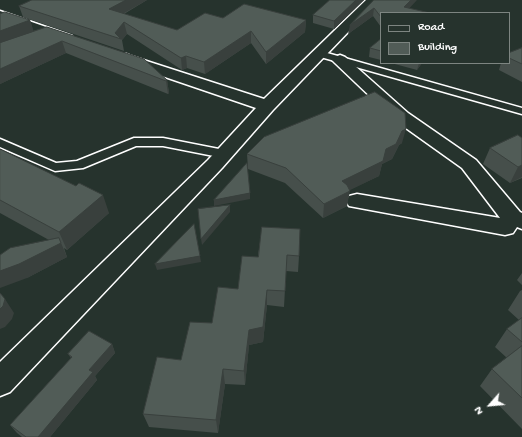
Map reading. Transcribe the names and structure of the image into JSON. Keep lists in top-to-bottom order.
{
  "legend": ["Road", "Building"],
  "north": "bottom left"
}
